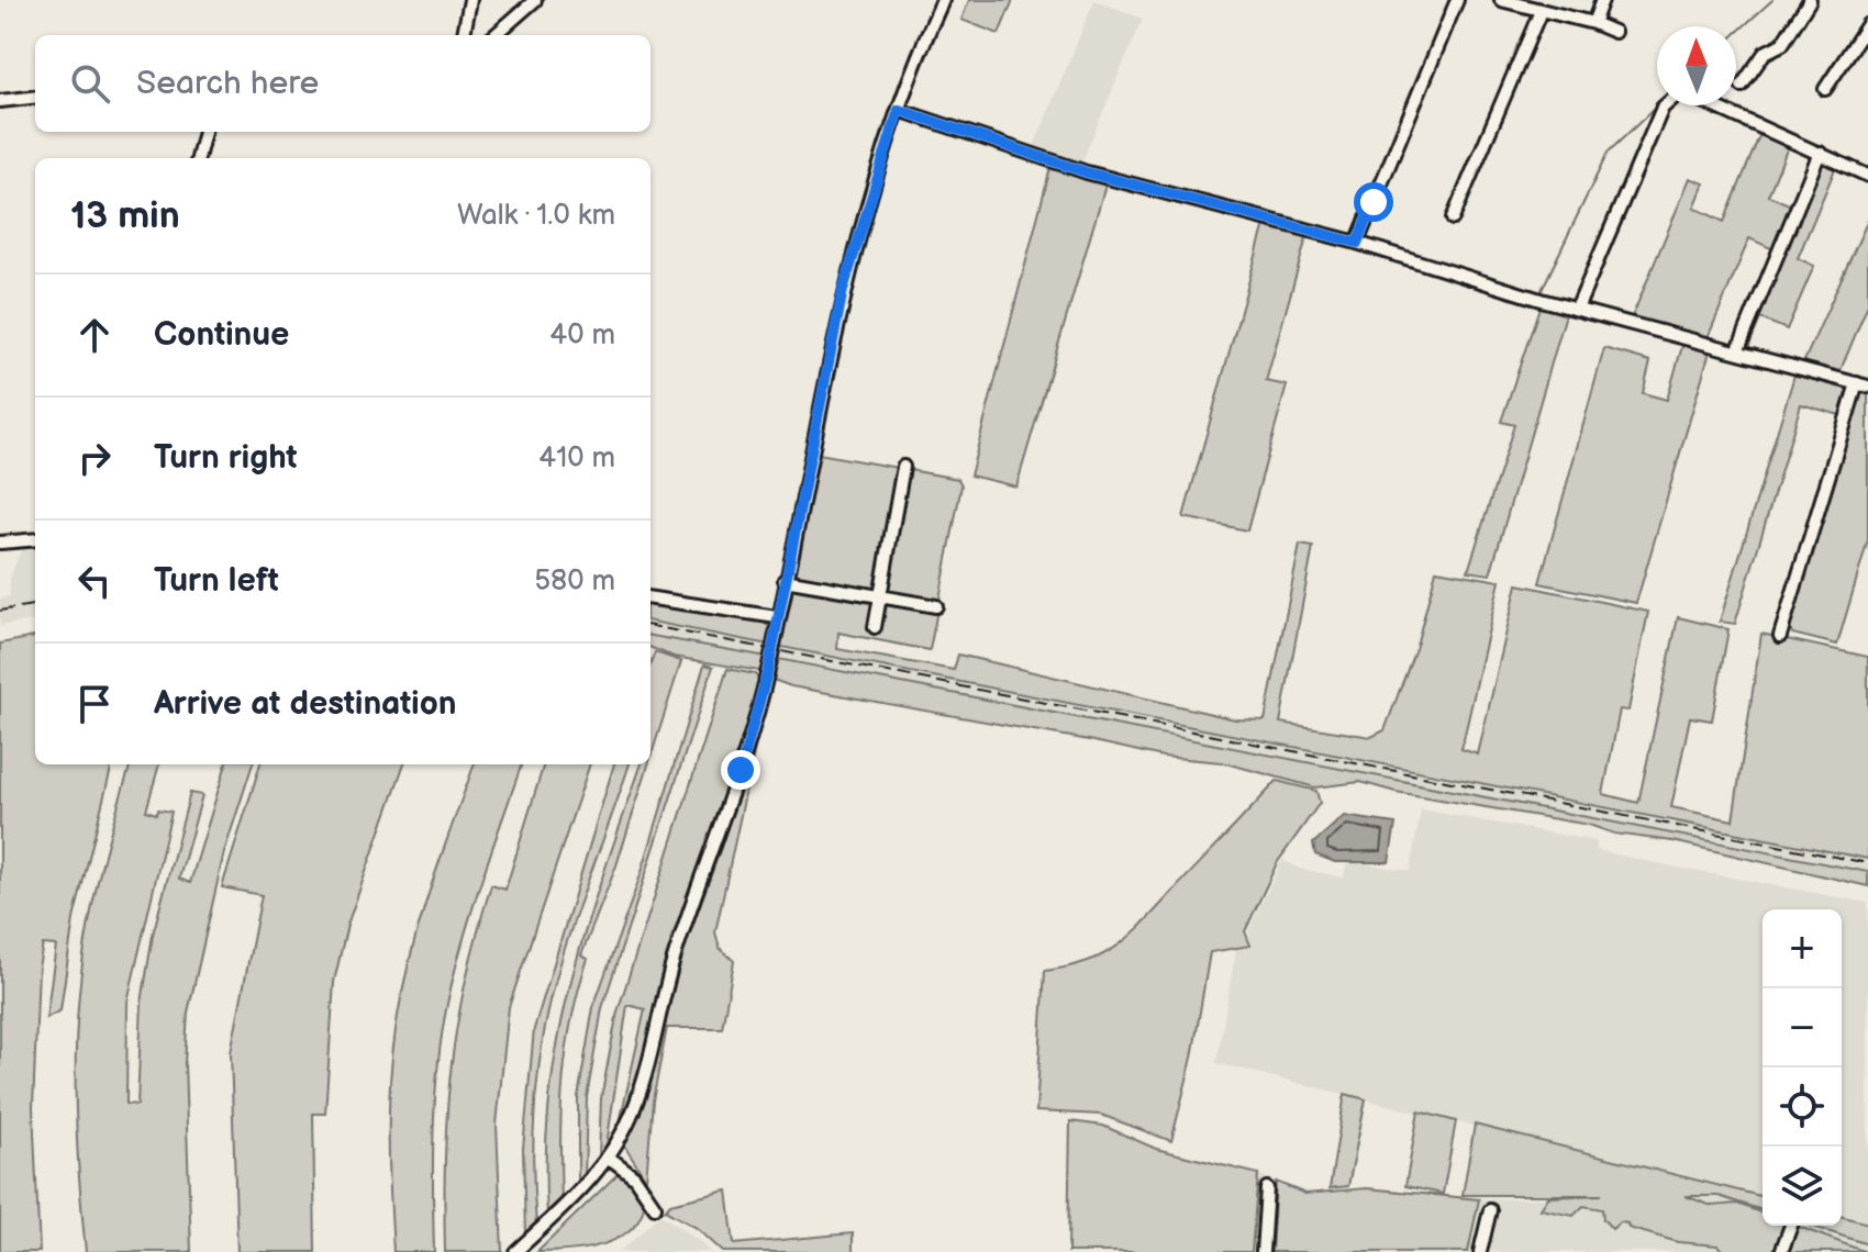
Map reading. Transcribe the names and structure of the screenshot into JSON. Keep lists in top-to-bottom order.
{
  "north": "top",
  "page": {
    "search": "Search here",
    "heading": ["13 min", "Walk · 1.0 km"],
    "list": [
      ["Continue", "40 m"],
      ["Turn right", "410 m"],
      ["Turn left", "580 m"],
      "Arrive at destination"
    ],
    "map_buttons": ["+", "−"]
  }
}
